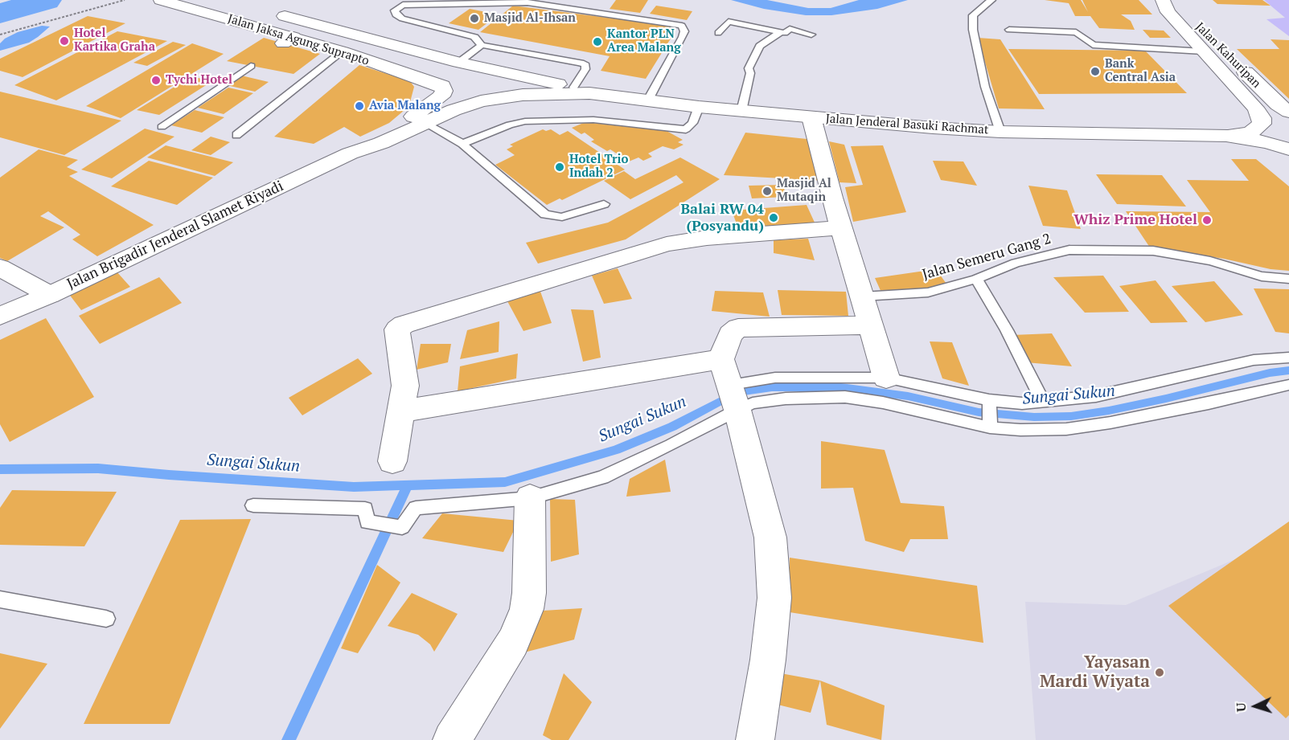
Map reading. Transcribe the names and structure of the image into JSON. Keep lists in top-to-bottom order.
{
  "streets": {
    "main road": [
      "Jalan Jaksa Agung Suprapto",
      "Jalan Kahuripan",
      "Jalan Jenderal Basuki Rachmat",
      "Jalan Brigadir Jenderal Slamet Riyadi"
    ],
    "lane": ["Jalan Semeru Gang 2"]
  },
  "crossings": [
    ["Jalan Jaksa Agung Suprapto", "Jalan Jenderal Basuki Rachmat"],
    ["Jalan Jaksa Agung Suprapto", "Jalan Brigadir Jenderal Slamet Riyadi"],
    ["Jalan Kahuripan", "Jalan Jenderal Basuki Rachmat"],
    ["Jalan Jenderal Basuki Rachmat", "Jalan Brigadir Jenderal Slamet Riyadi"]
  ],
  "water": ["Sungai Sukun"],
  "places": [
    "Masjid Al-Ihsan",
    "Hotel Kartika Graha",
    "Kantor PLN Area Malang",
    "Bank Central Asia",
    "Tychi Hotel",
    "Avia Malang",
    "Hotel Trio Indah 2",
    "Masjid Al Mutaqin",
    "Balai RW 04 (Posyandu)",
    "Whiz Prime Hotel",
    "Yayasan Mardi Wiyata"
  ],
  "north": "left"
}
